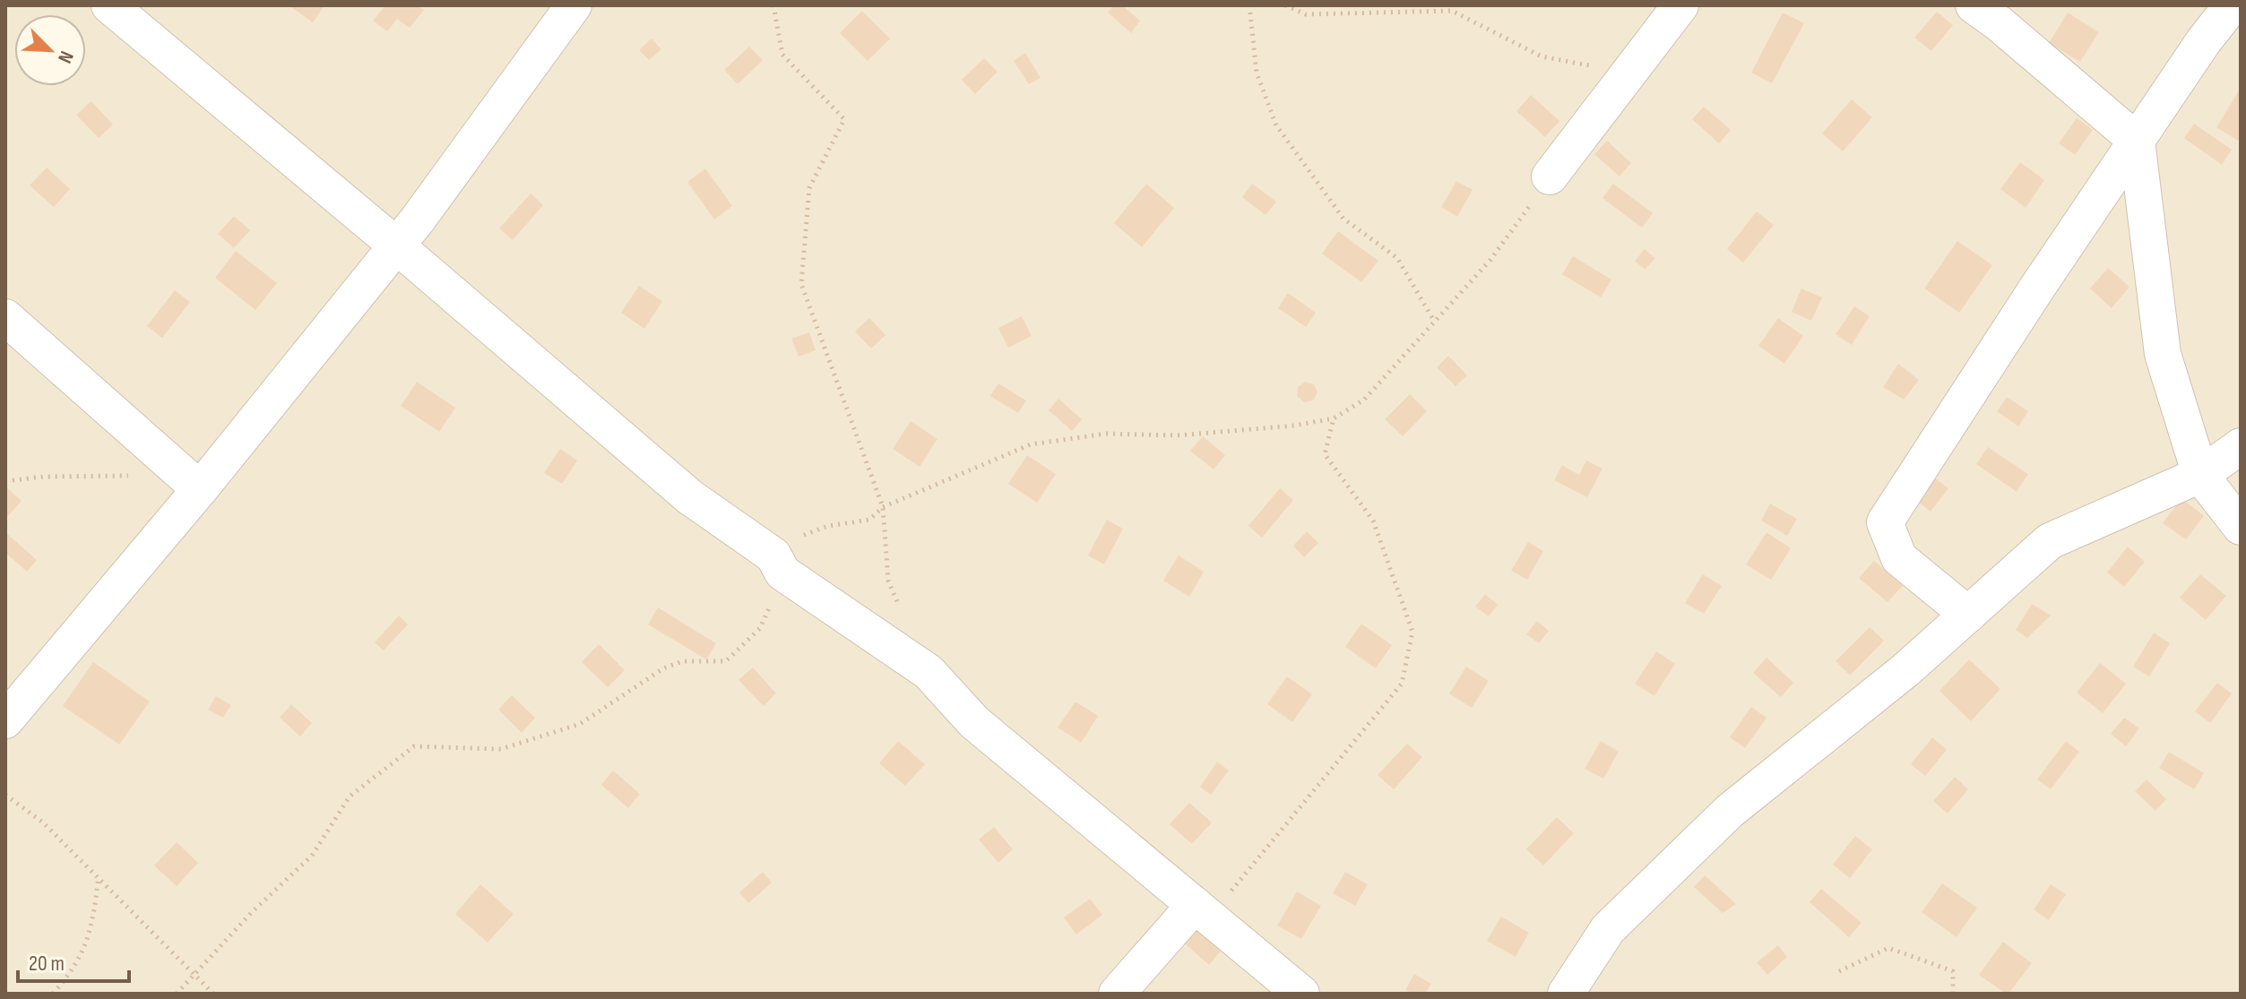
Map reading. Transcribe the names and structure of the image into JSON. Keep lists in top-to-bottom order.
{
  "scale_bar": "20 m",
  "north": "bottom right"
}
